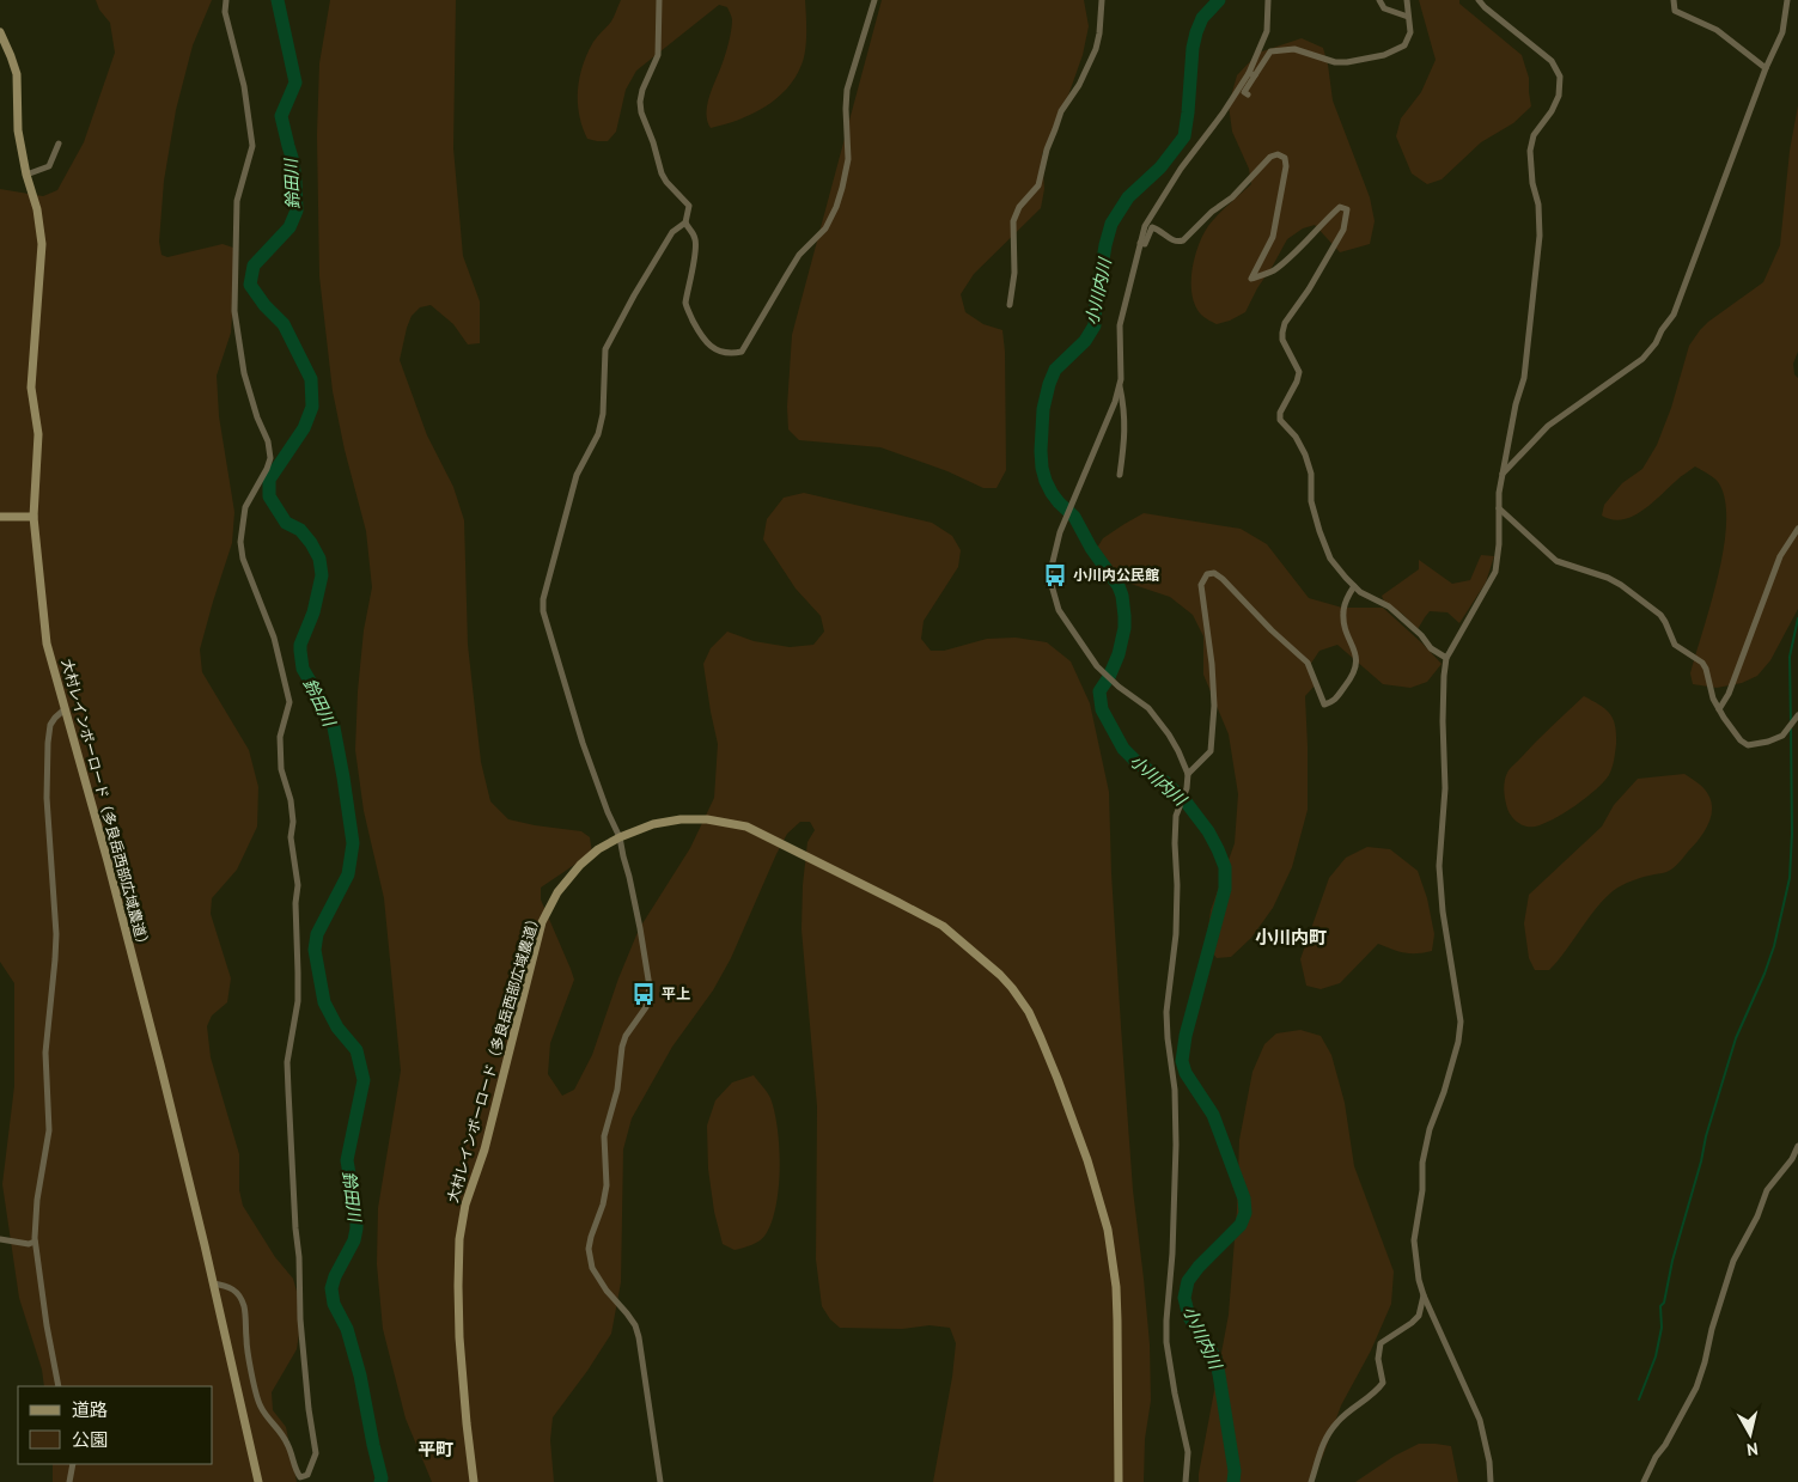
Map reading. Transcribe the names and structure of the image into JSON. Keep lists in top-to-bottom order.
{
  "streets": {
    "street": ["大村レインボーロード（多良岳西部広域農道）"]
  },
  "districts": ["小川内町", "平町"],
  "water": ["鈴田川", "小川内川"],
  "places": {
    "bus stop": ["小川内公民館", "平上"]
  },
  "legend": ["道路", "公園"],
  "north": "bottom"
}
